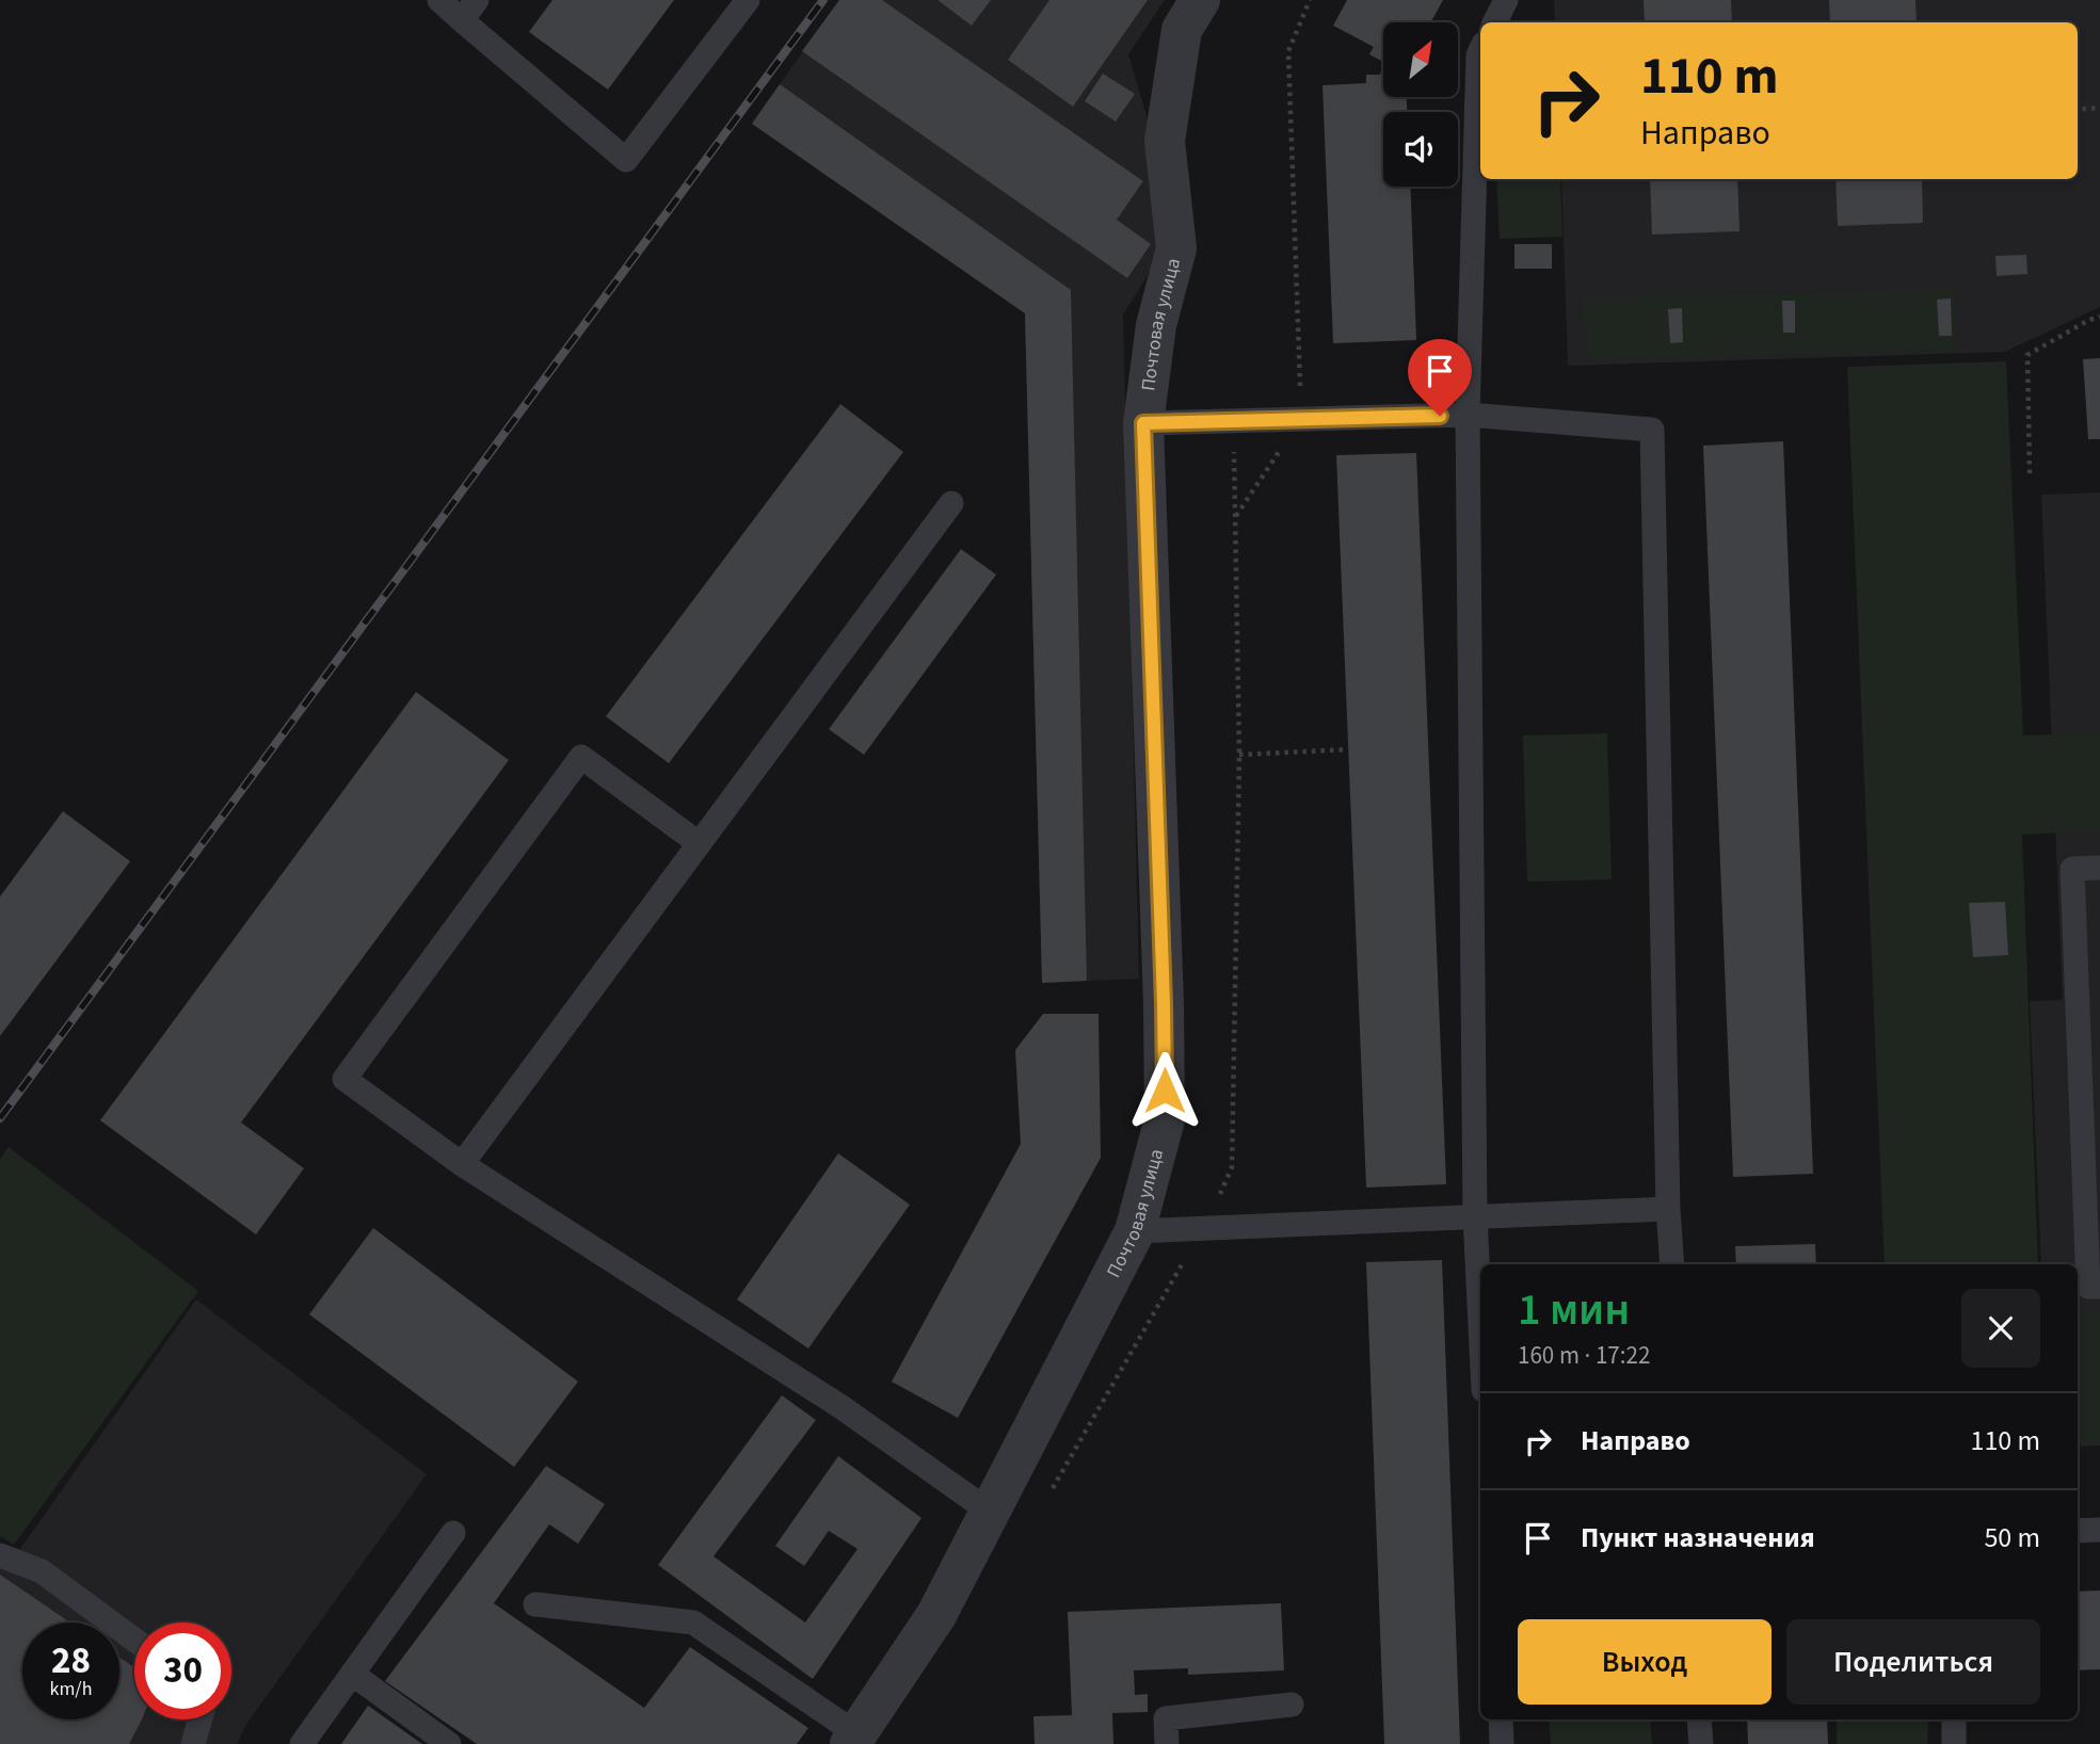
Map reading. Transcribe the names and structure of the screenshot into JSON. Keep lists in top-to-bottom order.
{
  "streets": {
    "street": ["Почтовая улица"]
  },
  "north": "top right",
  "page": {
    "turn": ["110 m", "Направо"],
    "heading": ["1 мин", "160 m · 17:22"],
    "list": [
      {
        "name": "Направо",
        "value": "110 m"
      },
      {
        "name": "Пункт назначения",
        "value": "50 m"
      }
    ],
    "buttons": ["Выход", "Поделиться"],
    "speed": "28 km/h",
    "limit": "30"
  }
}
